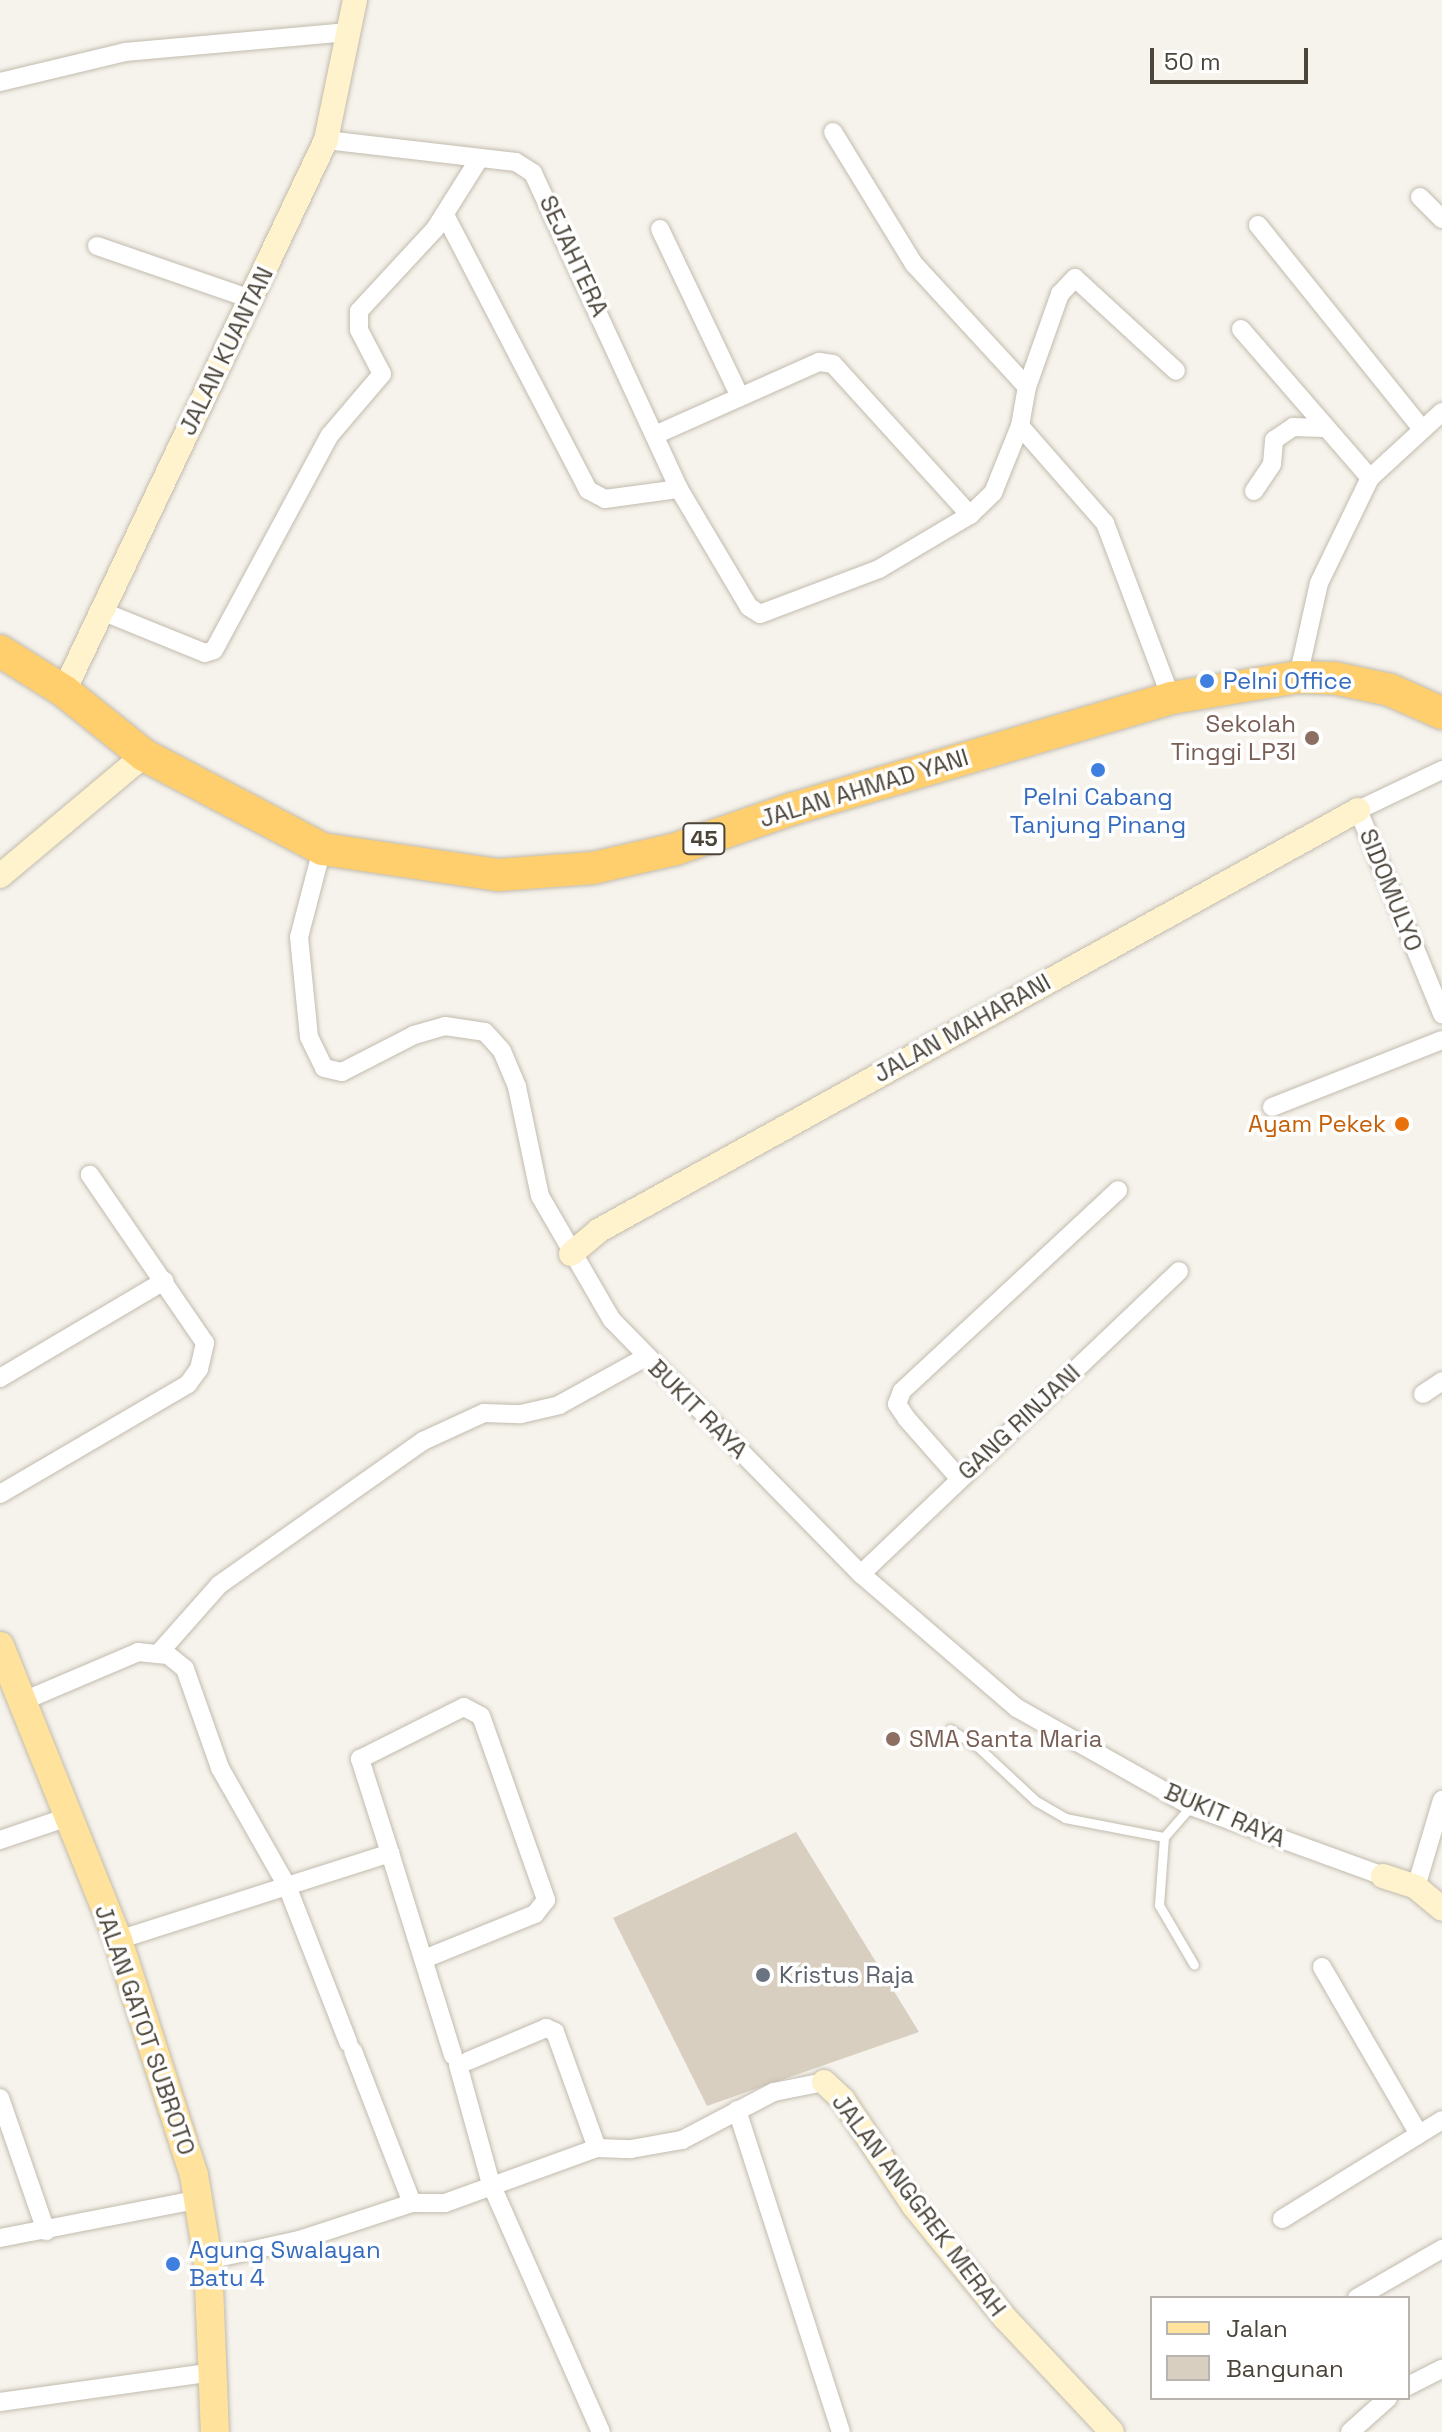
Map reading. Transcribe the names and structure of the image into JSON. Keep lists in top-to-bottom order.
{
  "streets": {
    "highway": ["JALAN AHMAD YANI", "45"],
    "main road": ["JALAN GATOT SUBROTO"],
    "street": [
      "SEJAHTERA",
      "JALAN KUANTAN",
      "SIDOMULYO",
      "JALAN MAHARANI",
      "BUKIT RAYA",
      "GANG RINJANI",
      "JALAN ANGGREK MERAH"
    ]
  },
  "crossings": [
    ["SEJAHTERA", "JALAN KUANTAN"],
    ["JALAN KUANTAN", "JALAN AHMAD YANI"],
    ["JALAN AHMAD YANI", "BUKIT RAYA"],
    ["SIDOMULYO", "JALAN MAHARANI"],
    ["JALAN MAHARANI", "BUKIT RAYA"],
    ["BUKIT RAYA", "GANG RINJANI"]
  ],
  "places": [
    "Pelni Office",
    "Sekolah Tinggi LP3I",
    "Pelni Cabang Tanjung Pinang",
    "Ayam Pekek",
    "SMA Santa Maria",
    "Kristus Raja",
    "Agung Swalayan Batu 4"
  ],
  "legend": ["Jalan", "Bangunan"],
  "scale_bar": "50 m"
}
